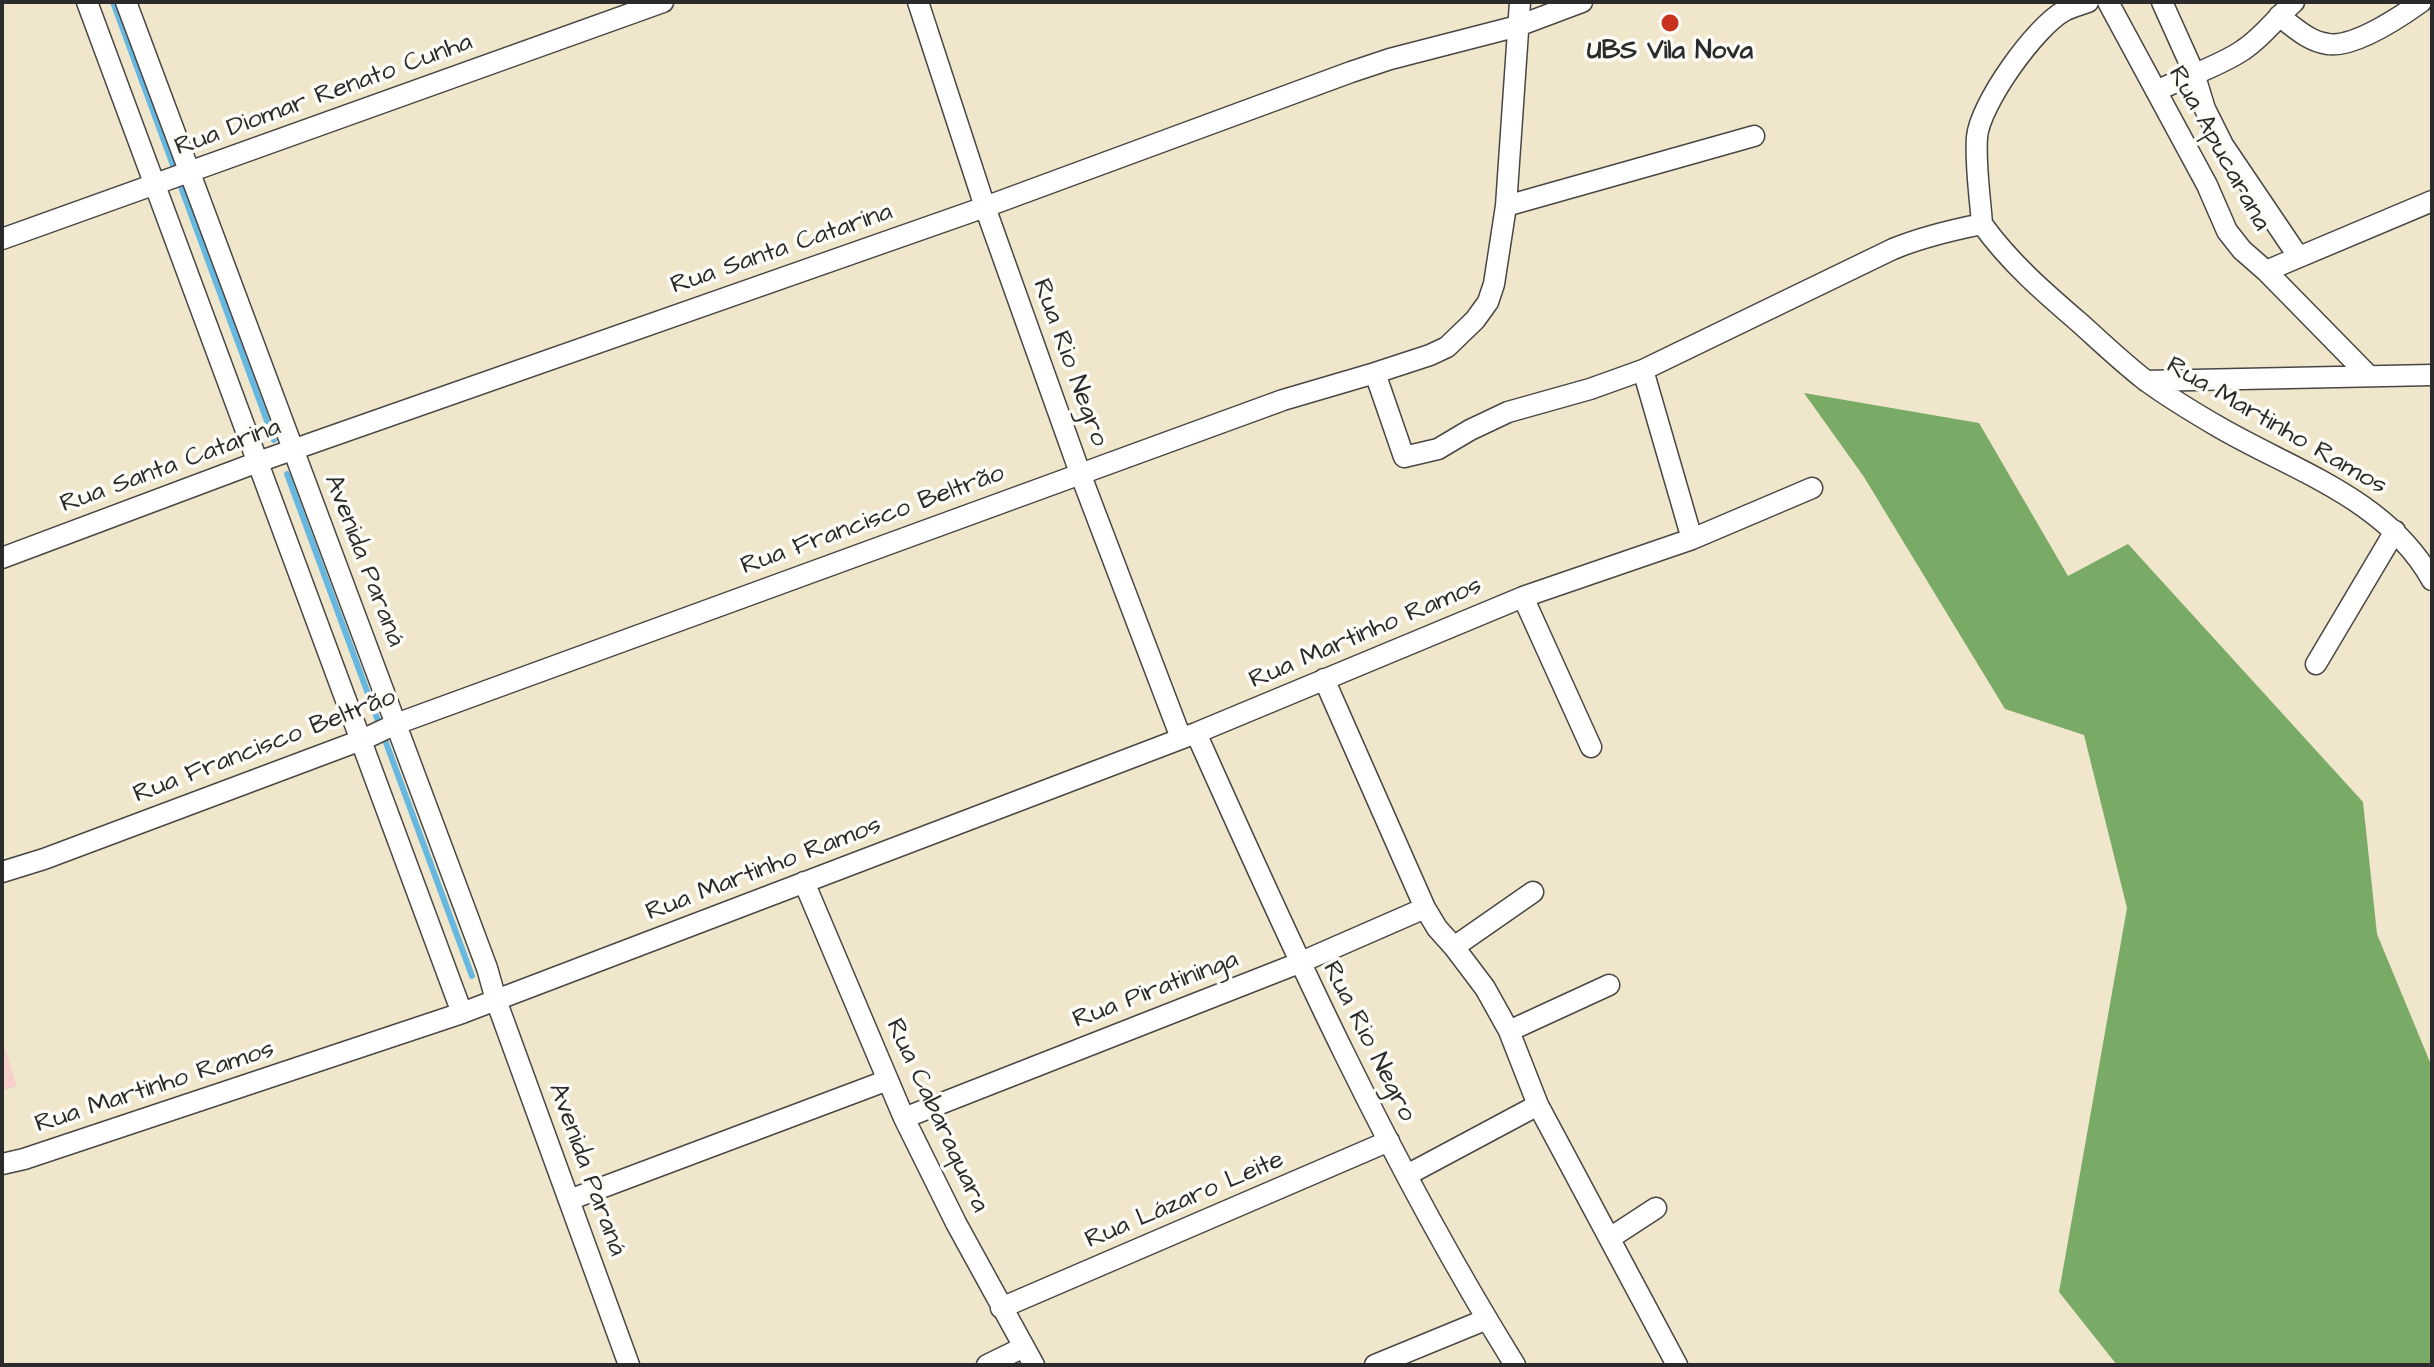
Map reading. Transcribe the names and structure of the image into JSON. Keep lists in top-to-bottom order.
{
  "streets": {
    "street": [
      "Rua Diomar Renato Cunha",
      "Rua Apucarana",
      "Rua Santa Catarina",
      "Rua Rio Negro",
      "Rua Martinho Ramos",
      "Rua Francisco Beltrão",
      "Avenida Paraná",
      "Rua Piratininga",
      "Rua Cabaraquara",
      "Rua Lázaro Leite"
    ]
  },
  "crossings": [
    ["Rua Diomar Renato Cunha", "Avenida Paraná"],
    ["Rua Santa Catarina", "Rua Rio Negro"],
    ["Rua Santa Catarina", "Rua Francisco Beltrão"],
    ["Rua Santa Catarina", "Avenida Paraná"],
    ["Rua Rio Negro", "Rua Martinho Ramos"],
    ["Rua Rio Negro", "Rua Francisco Beltrão"],
    ["Rua Rio Negro", "Rua Piratininga"],
    ["Rua Rio Negro", "Rua Lázaro Leite"],
    ["Rua Martinho Ramos", "Avenida Paraná"],
    ["Rua Martinho Ramos", "Rua Cabaraquara"],
    ["Rua Francisco Beltrão", "Avenida Paraná"],
    ["Rua Piratininga", "Rua Cabaraquara"],
    ["Rua Cabaraquara", "Rua Lázaro Leite"]
  ],
  "places": ["UBS Vila Nova"]
}
